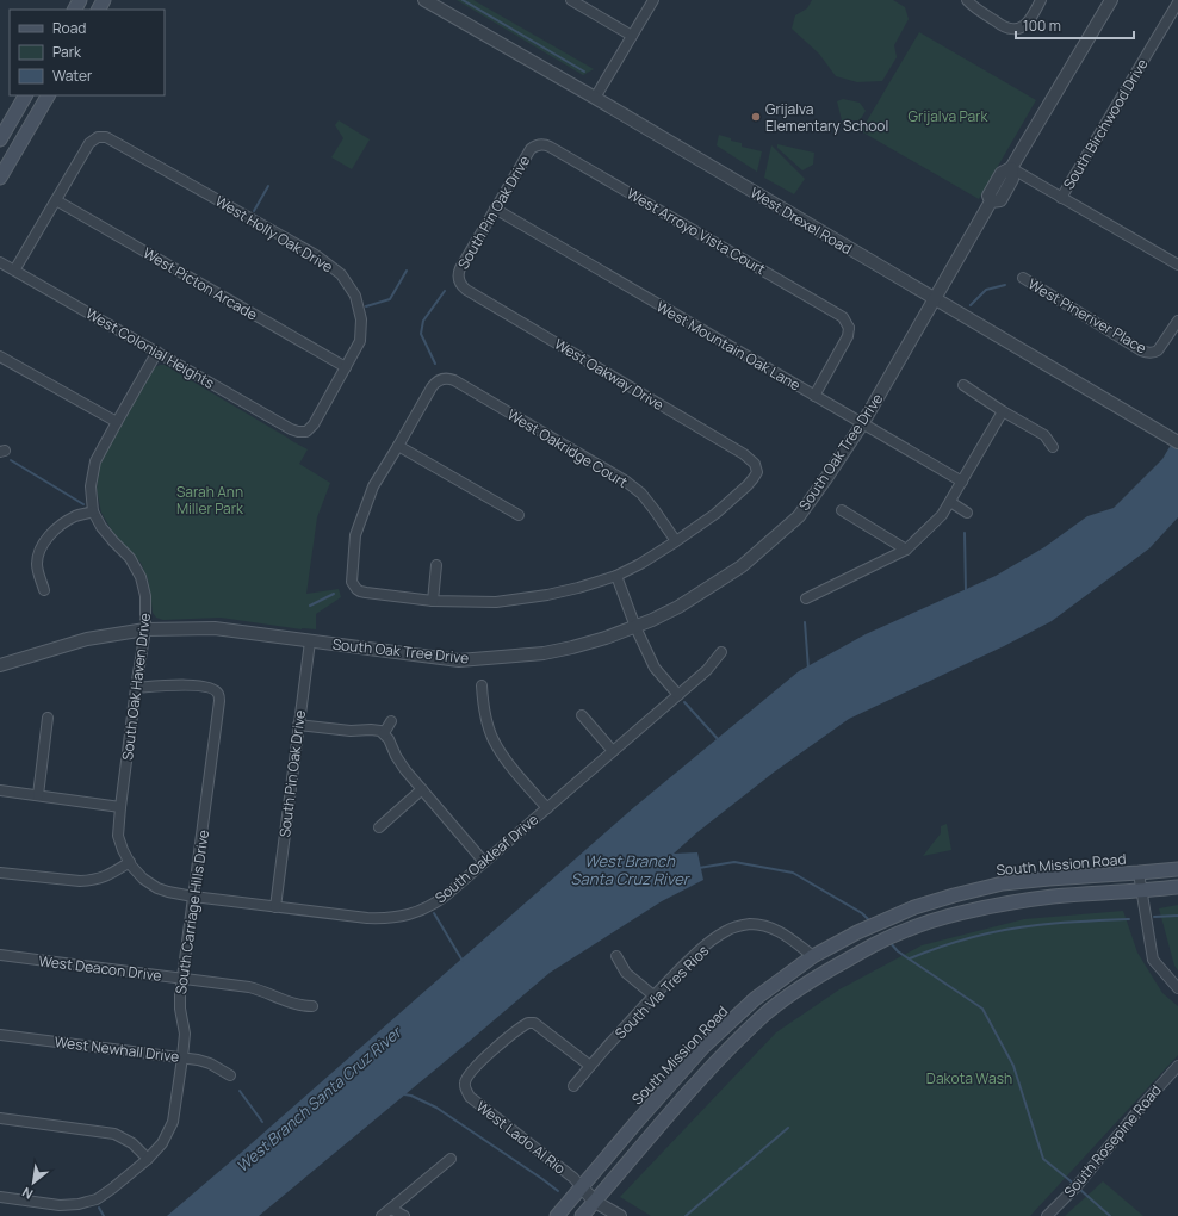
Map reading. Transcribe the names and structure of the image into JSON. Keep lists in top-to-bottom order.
{
  "streets": {
    "main road": ["South Mission Road"],
    "street": [
      "South Birchwood Drive",
      "South Pin Oak Drive",
      "West Drexel Road",
      "West Arroyo Vista Court",
      "West Holly Oak Drive",
      "West Picton Arcade",
      "West Pineriver Place",
      "West Mountain Oak Lane",
      "West Colonial Heights",
      "West Oakway Drive",
      "West Oakridge Court",
      "South Oak Tree Drive",
      "South Oak Haven Drive",
      "South Oakleaf Drive",
      "South Carriage Hills Drive",
      "West Deacon Drive",
      "South Via Tres Rios",
      "West Newhall Drive",
      "West Lado Al Rio",
      "South Rosepine Road"
    ]
  },
  "crossings": [
    ["South Pin Oak Drive", "West Arroyo Vista Court"],
    ["South Pin Oak Drive", "West Mountain Oak Lane"],
    ["South Pin Oak Drive", "West Oakway Drive"],
    ["South Pin Oak Drive", "South Oak Tree Drive"],
    ["South Pin Oak Drive", "South Oakleaf Drive"],
    ["West Drexel Road", "South Oak Tree Drive"],
    ["West Arroyo Vista Court", "West Mountain Oak Lane"],
    ["West Holly Oak Drive", "West Picton Arcade"],
    ["West Holly Oak Drive", "West Colonial Heights"],
    ["West Mountain Oak Lane", "South Oak Tree Drive"],
    ["West Oakway Drive", "West Oakridge Court"],
    ["South Oak Tree Drive", "South Oak Haven Drive"],
    ["South Oak Haven Drive", "South Oakleaf Drive"],
    ["South Oak Haven Drive", "South Carriage Hills Drive"],
    ["South Oakleaf Drive", "South Carriage Hills Drive"],
    ["South Mission Road", "South Via Tres Rios"],
    ["South Mission Road", "West Lado Al Rio"],
    ["South Carriage Hills Drive", "West Deacon Drive"],
    ["South Carriage Hills Drive", "West Newhall Drive"],
    ["South Via Tres Rios", "West Lado Al Rio"]
  ],
  "water": ["West Branch Santa Cruz River"],
  "parks": ["Grijalva Park", "Sarah Ann Miller Park", "Dakota Wash"],
  "places": ["Grijalva Elementary School"],
  "legend": ["Road", "Park", "Water"],
  "scale_bar": "100 m",
  "north": "bottom left"
}
